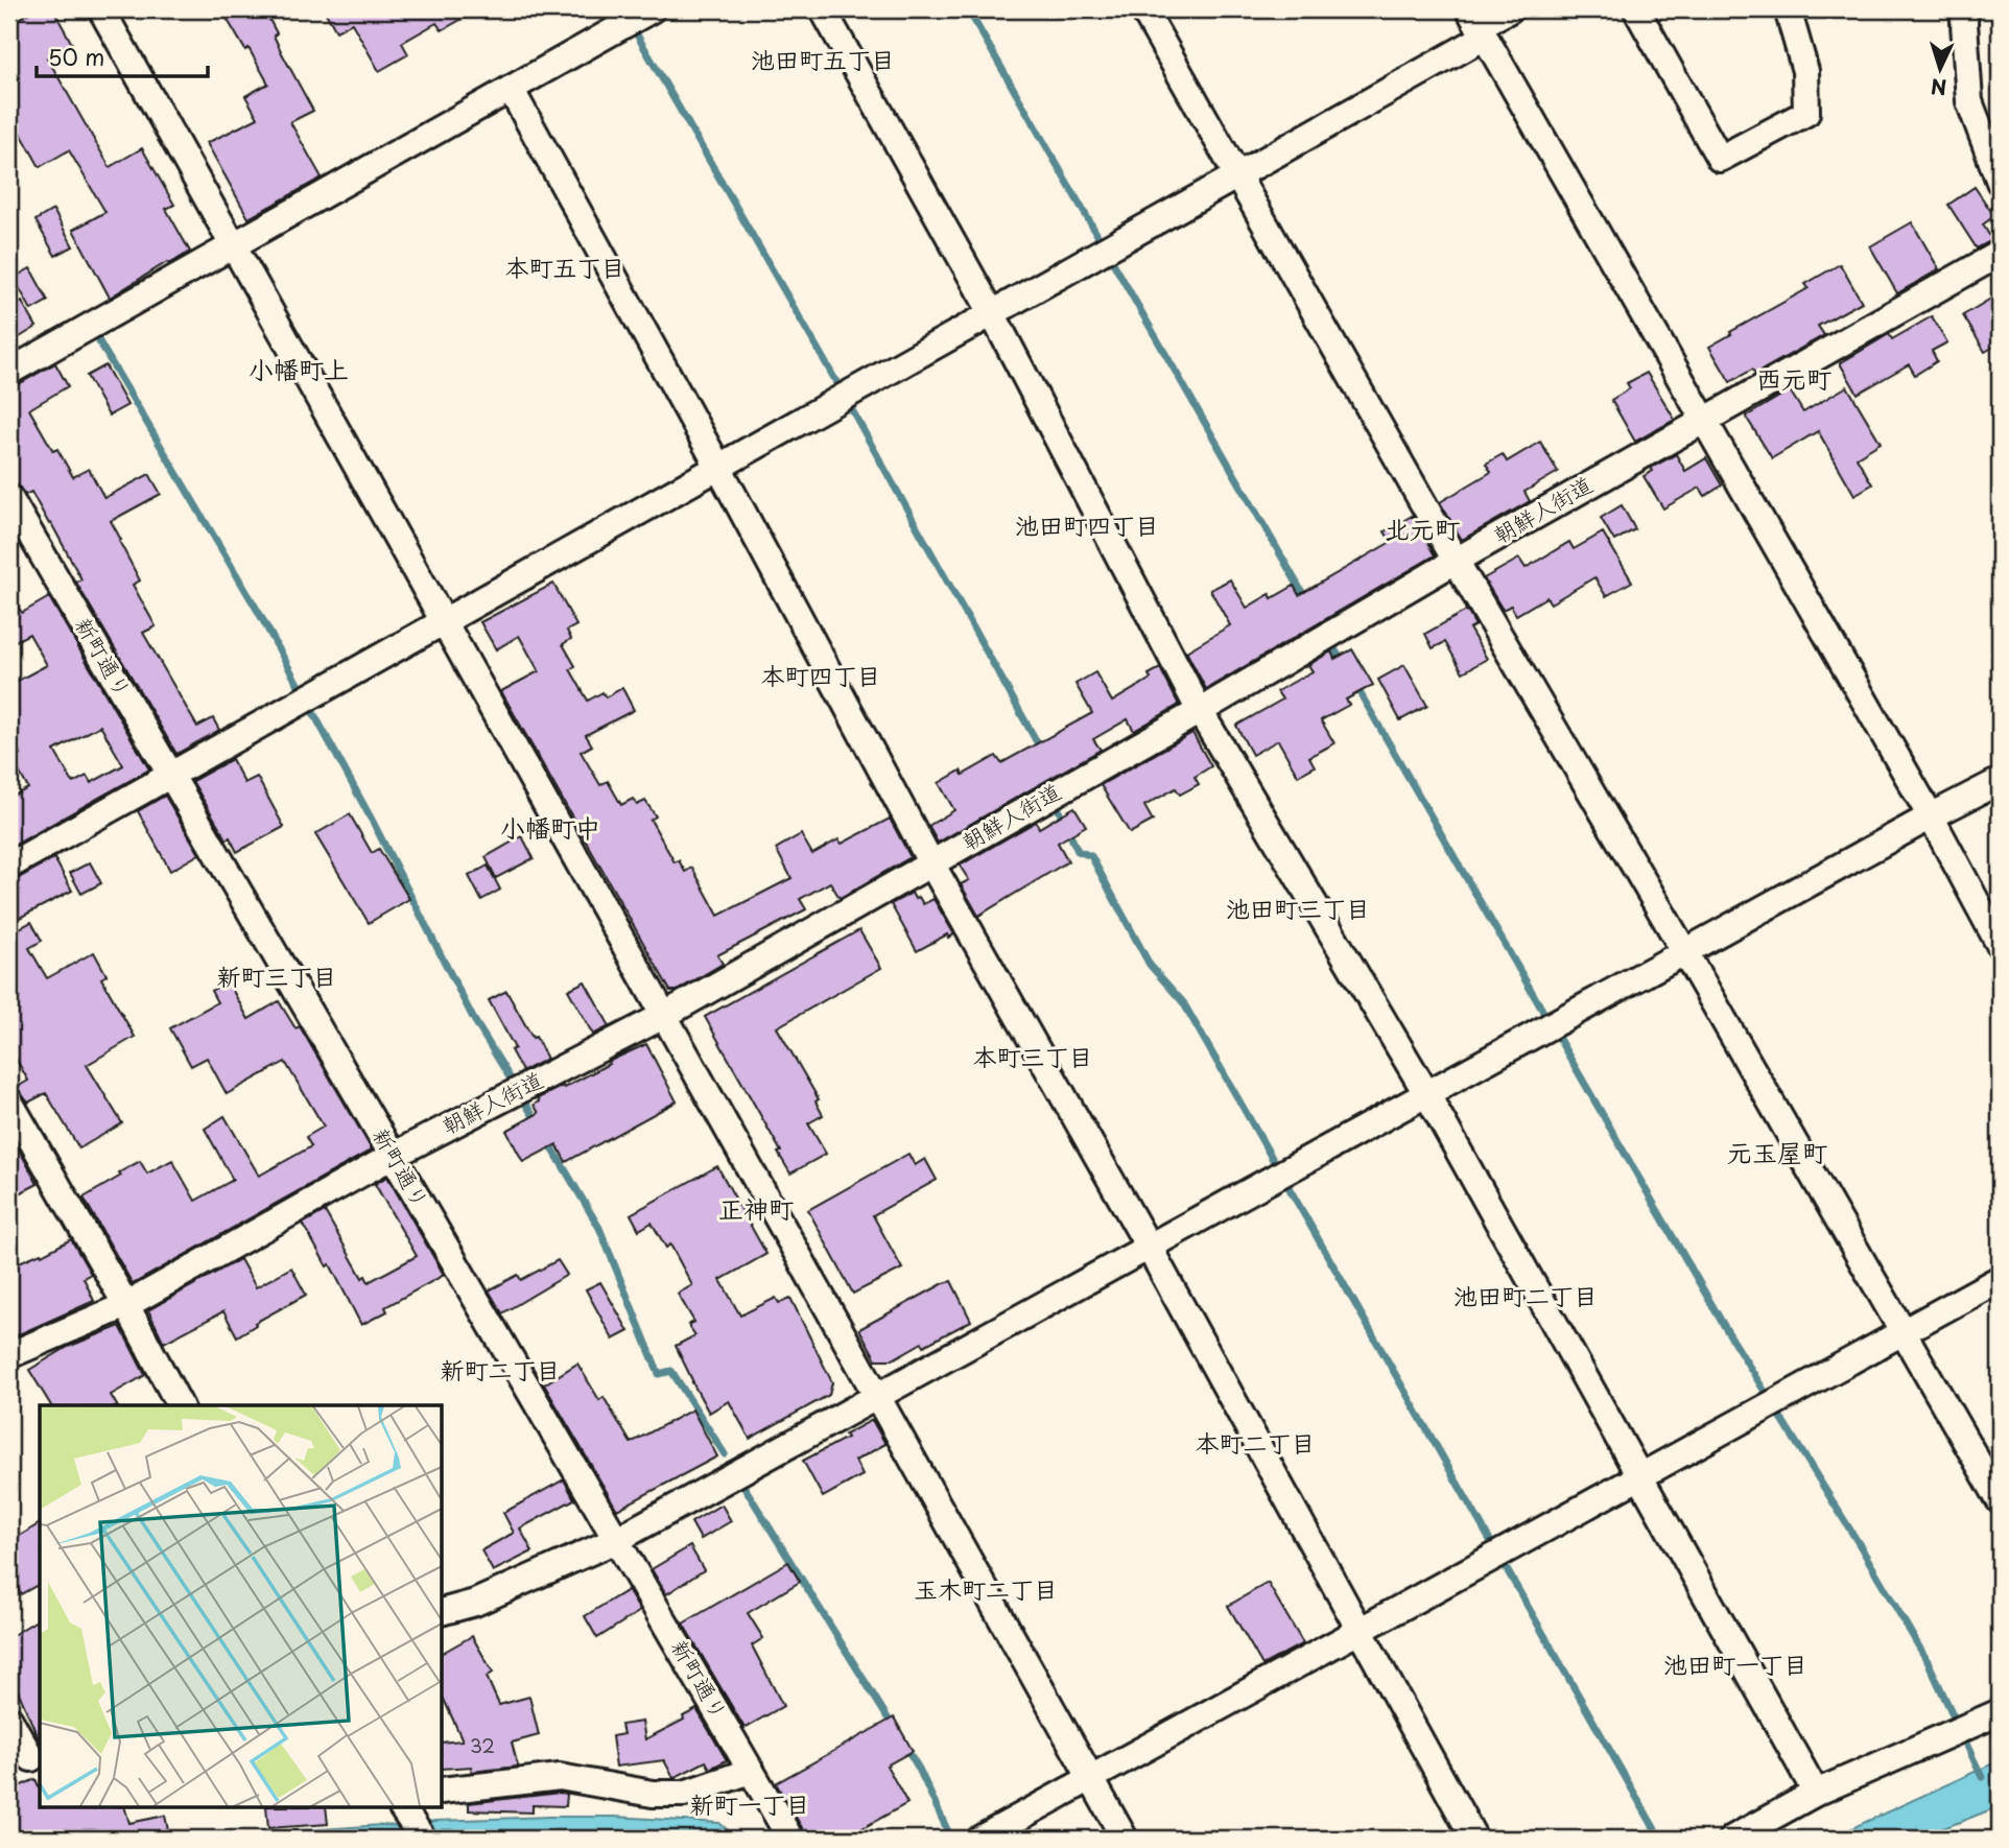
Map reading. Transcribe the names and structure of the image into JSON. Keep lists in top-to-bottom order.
{
  "streets": {
    "street": ["朝鮮人街道", "新町通り"]
  },
  "crossings": [
    ["朝鮮人街道", "新町通り"]
  ],
  "districts": [
    "池田町五丁目",
    "本町五丁目",
    "小幡町上",
    "西元町",
    "池田町四丁目",
    "北元町",
    "本町四丁目",
    "小幡町中",
    "池田町三丁目",
    "新町三丁目",
    "本町三丁目",
    "元玉屋町",
    "正神町",
    "池田町二丁目",
    "新町二丁目",
    "本町二丁目",
    "玉木町二丁目",
    "池田町一丁目",
    "新町一丁目"
  ],
  "house_numbers": ["32"],
  "scale_bar": "50 m",
  "north": "bottom"
}
